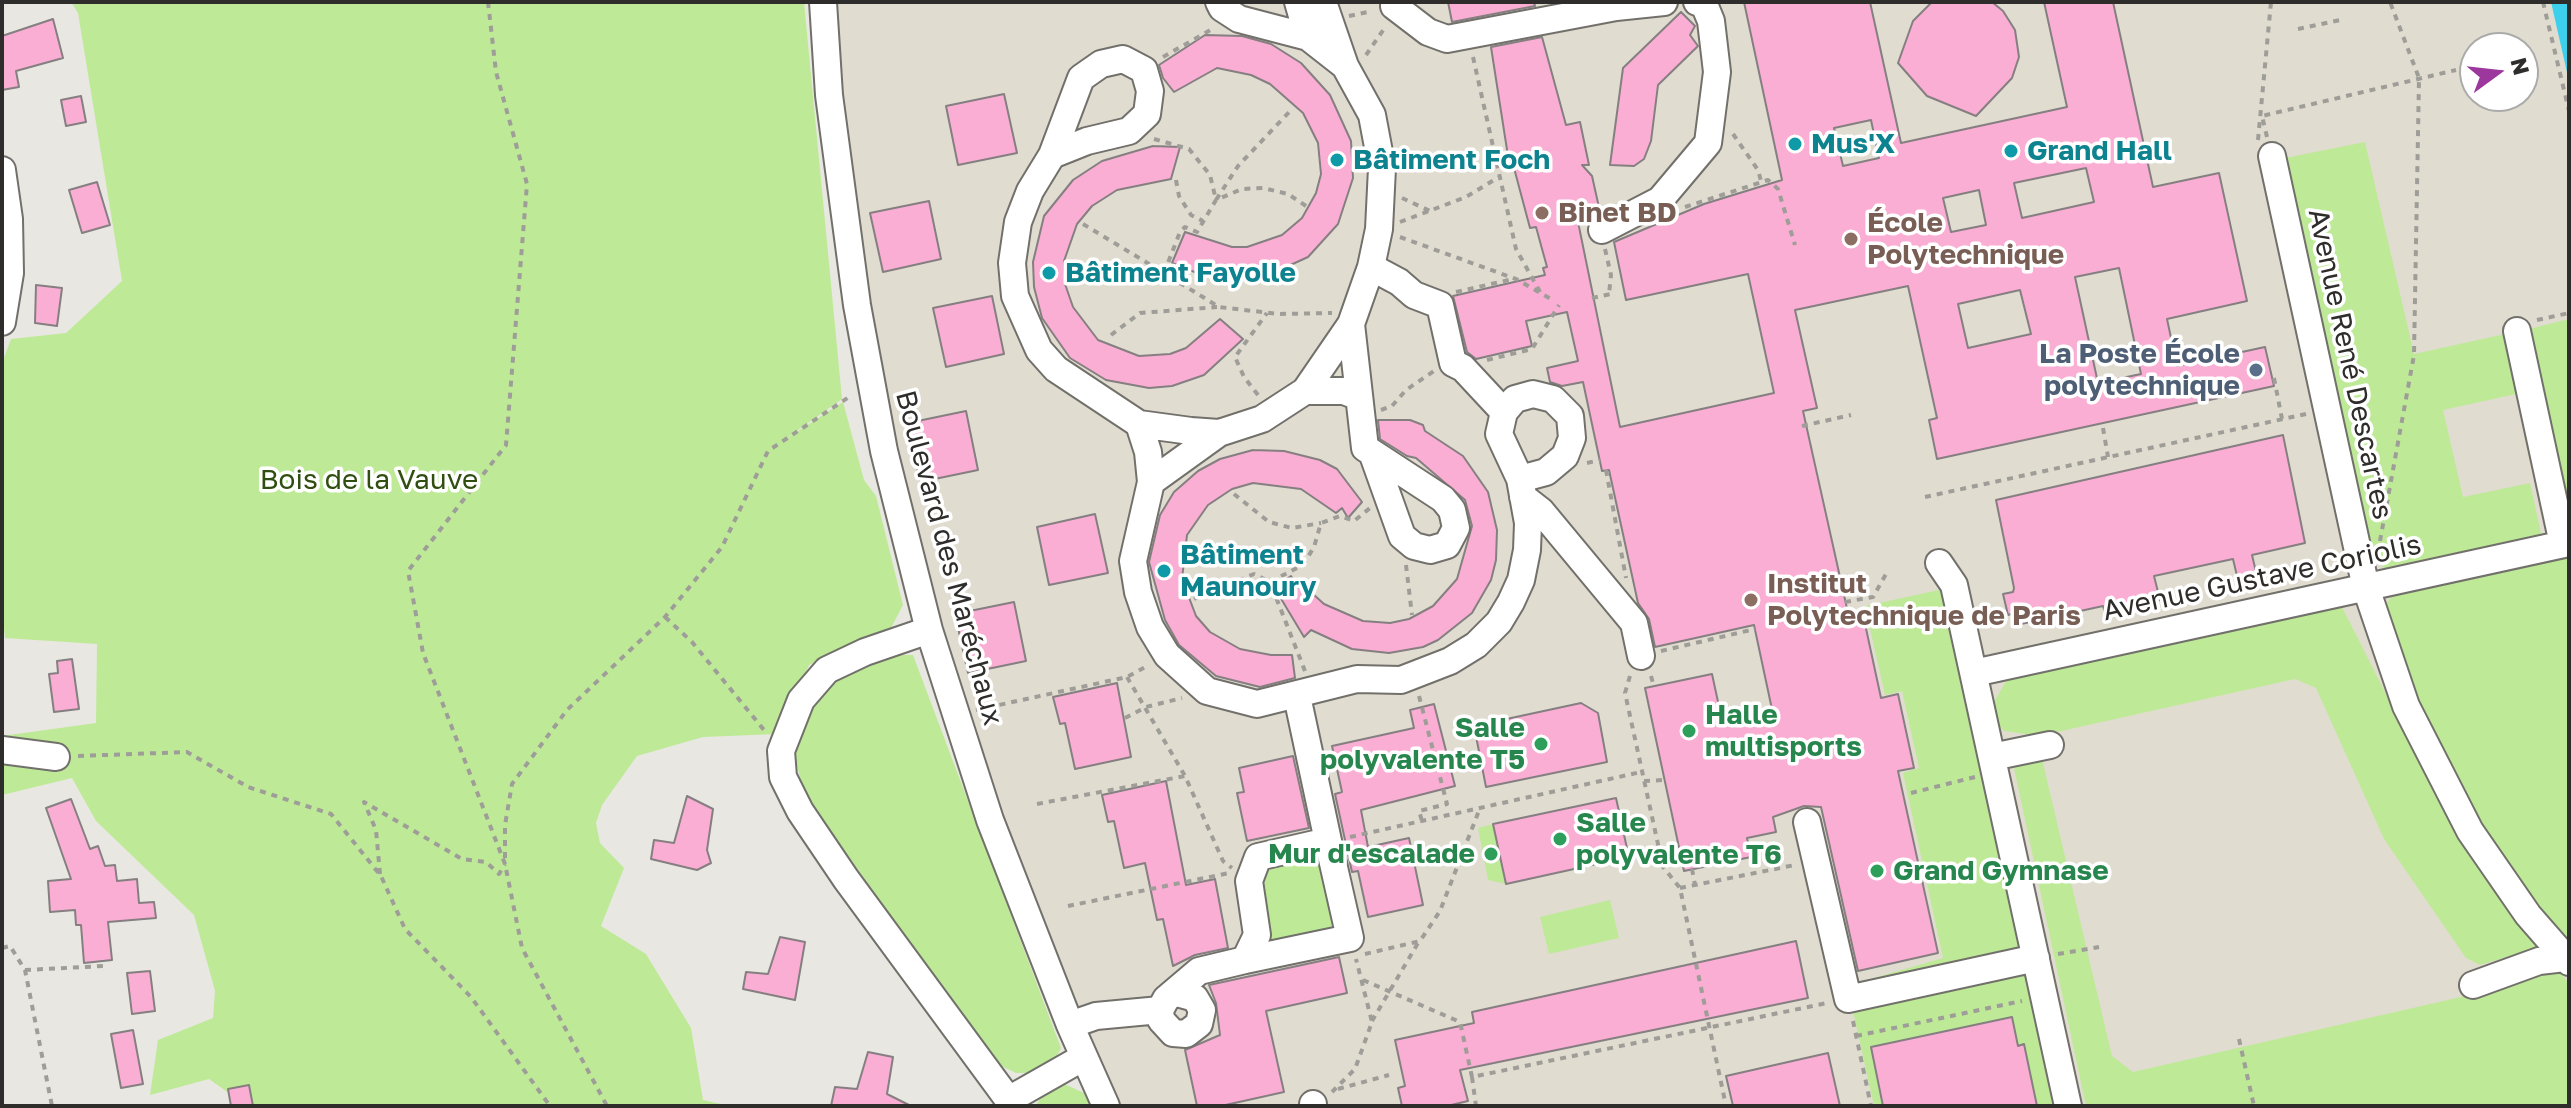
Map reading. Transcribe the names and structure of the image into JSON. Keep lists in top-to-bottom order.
{
  "streets": {
    "street": ["Avenue René Descartes", "Boulevard des Maréchaux", "Avenue Gustave Coriolis"]
  },
  "crossings": [
    ["Avenue René Descartes", "Avenue Gustave Coriolis"]
  ],
  "parks": ["Bois de la Vauve"],
  "places": [
    "Mus'X",
    "Grand Hall",
    "Bâtiment Foch",
    "Binet BD",
    "École Polytechnique",
    "Bâtiment Fayolle",
    "La Poste École polytechnique",
    "Bâtiment Maunoury",
    "Institut Polytechnique de Paris",
    "Halle multisports",
    "Salle polyvalente T5",
    "Salle polyvalente T6",
    "Mur d'escalade",
    "Grand Gymnase"
  ],
  "north": "right"
}
